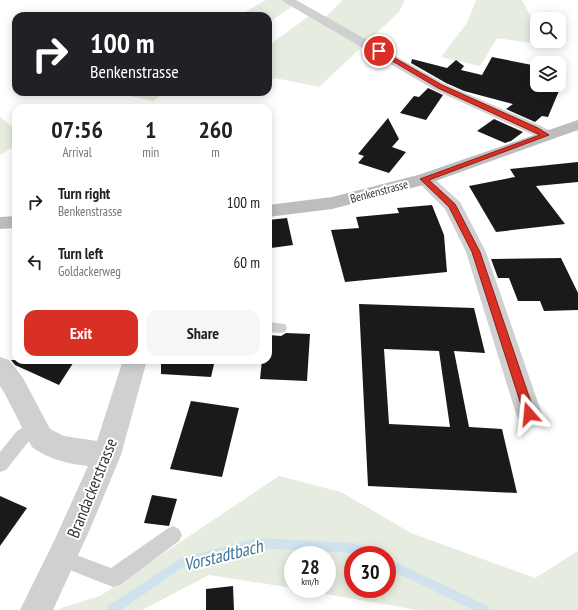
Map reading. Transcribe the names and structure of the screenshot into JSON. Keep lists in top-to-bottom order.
{
  "streets": {
    "street": ["Benkenstrasse", "Brandackerstrasse"]
  },
  "water": ["Vorstadtbach"],
  "page": {
    "turn": ["100 m", "Benkenstrasse"],
    "eta": [
      "07:56",
      "Arrival",
      "1",
      "min",
      "260",
      "m"
    ],
    "list": [
      {
        "name": "Turn right",
        "note": "Benkenstrasse",
        "value": "100 m"
      },
      {
        "name": "Turn left",
        "note": "Goldackerweg",
        "value": "60 m"
      }
    ],
    "buttons": ["Exit", "Share"],
    "speed": "28 km/h",
    "limit": "30"
  }
}
